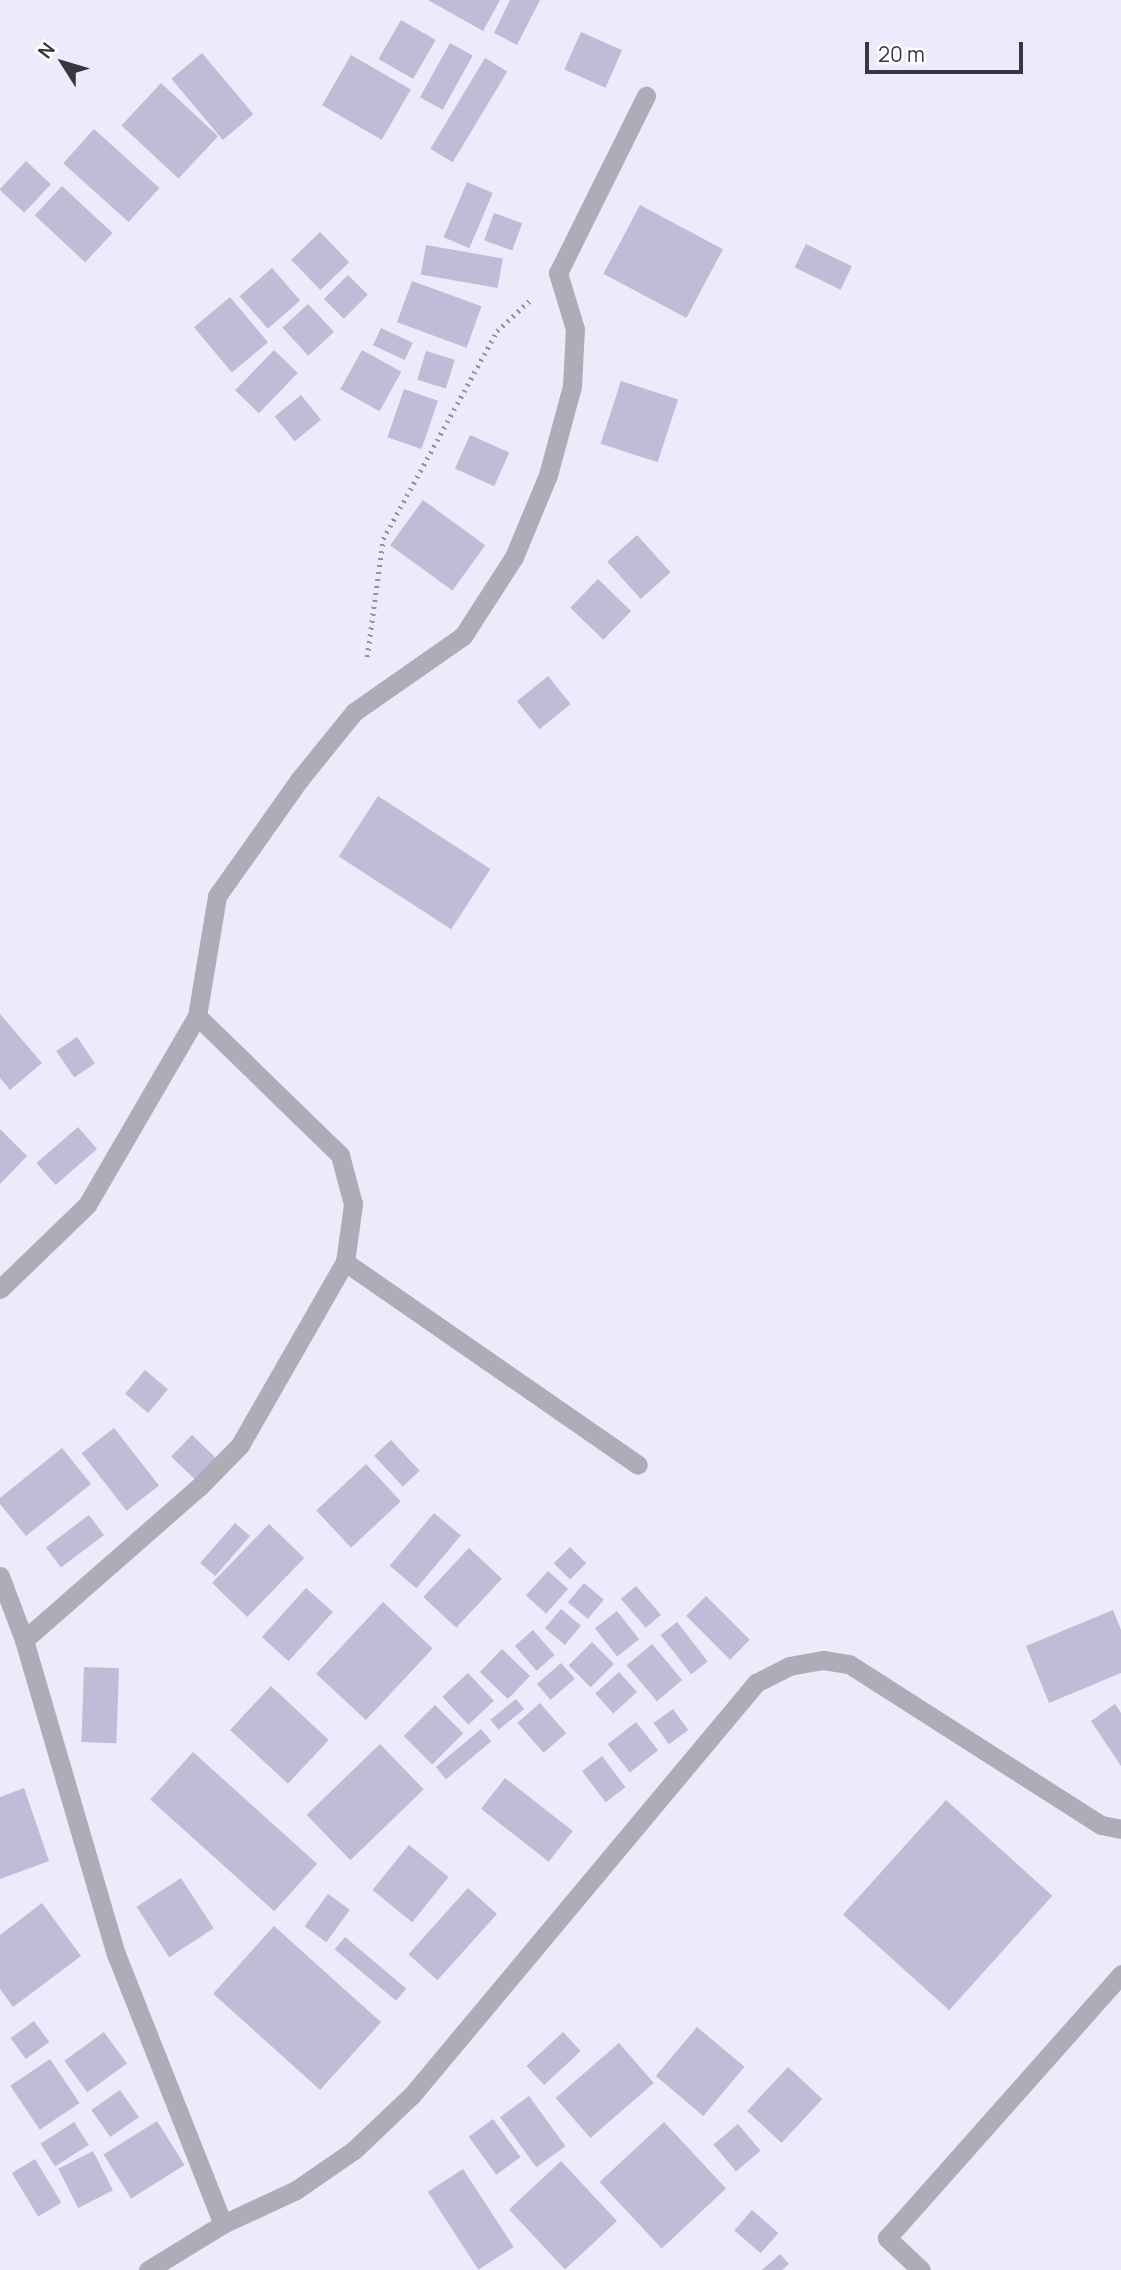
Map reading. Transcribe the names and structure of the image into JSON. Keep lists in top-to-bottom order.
{
  "scale_bar": "20 m",
  "north": "top left"
}
